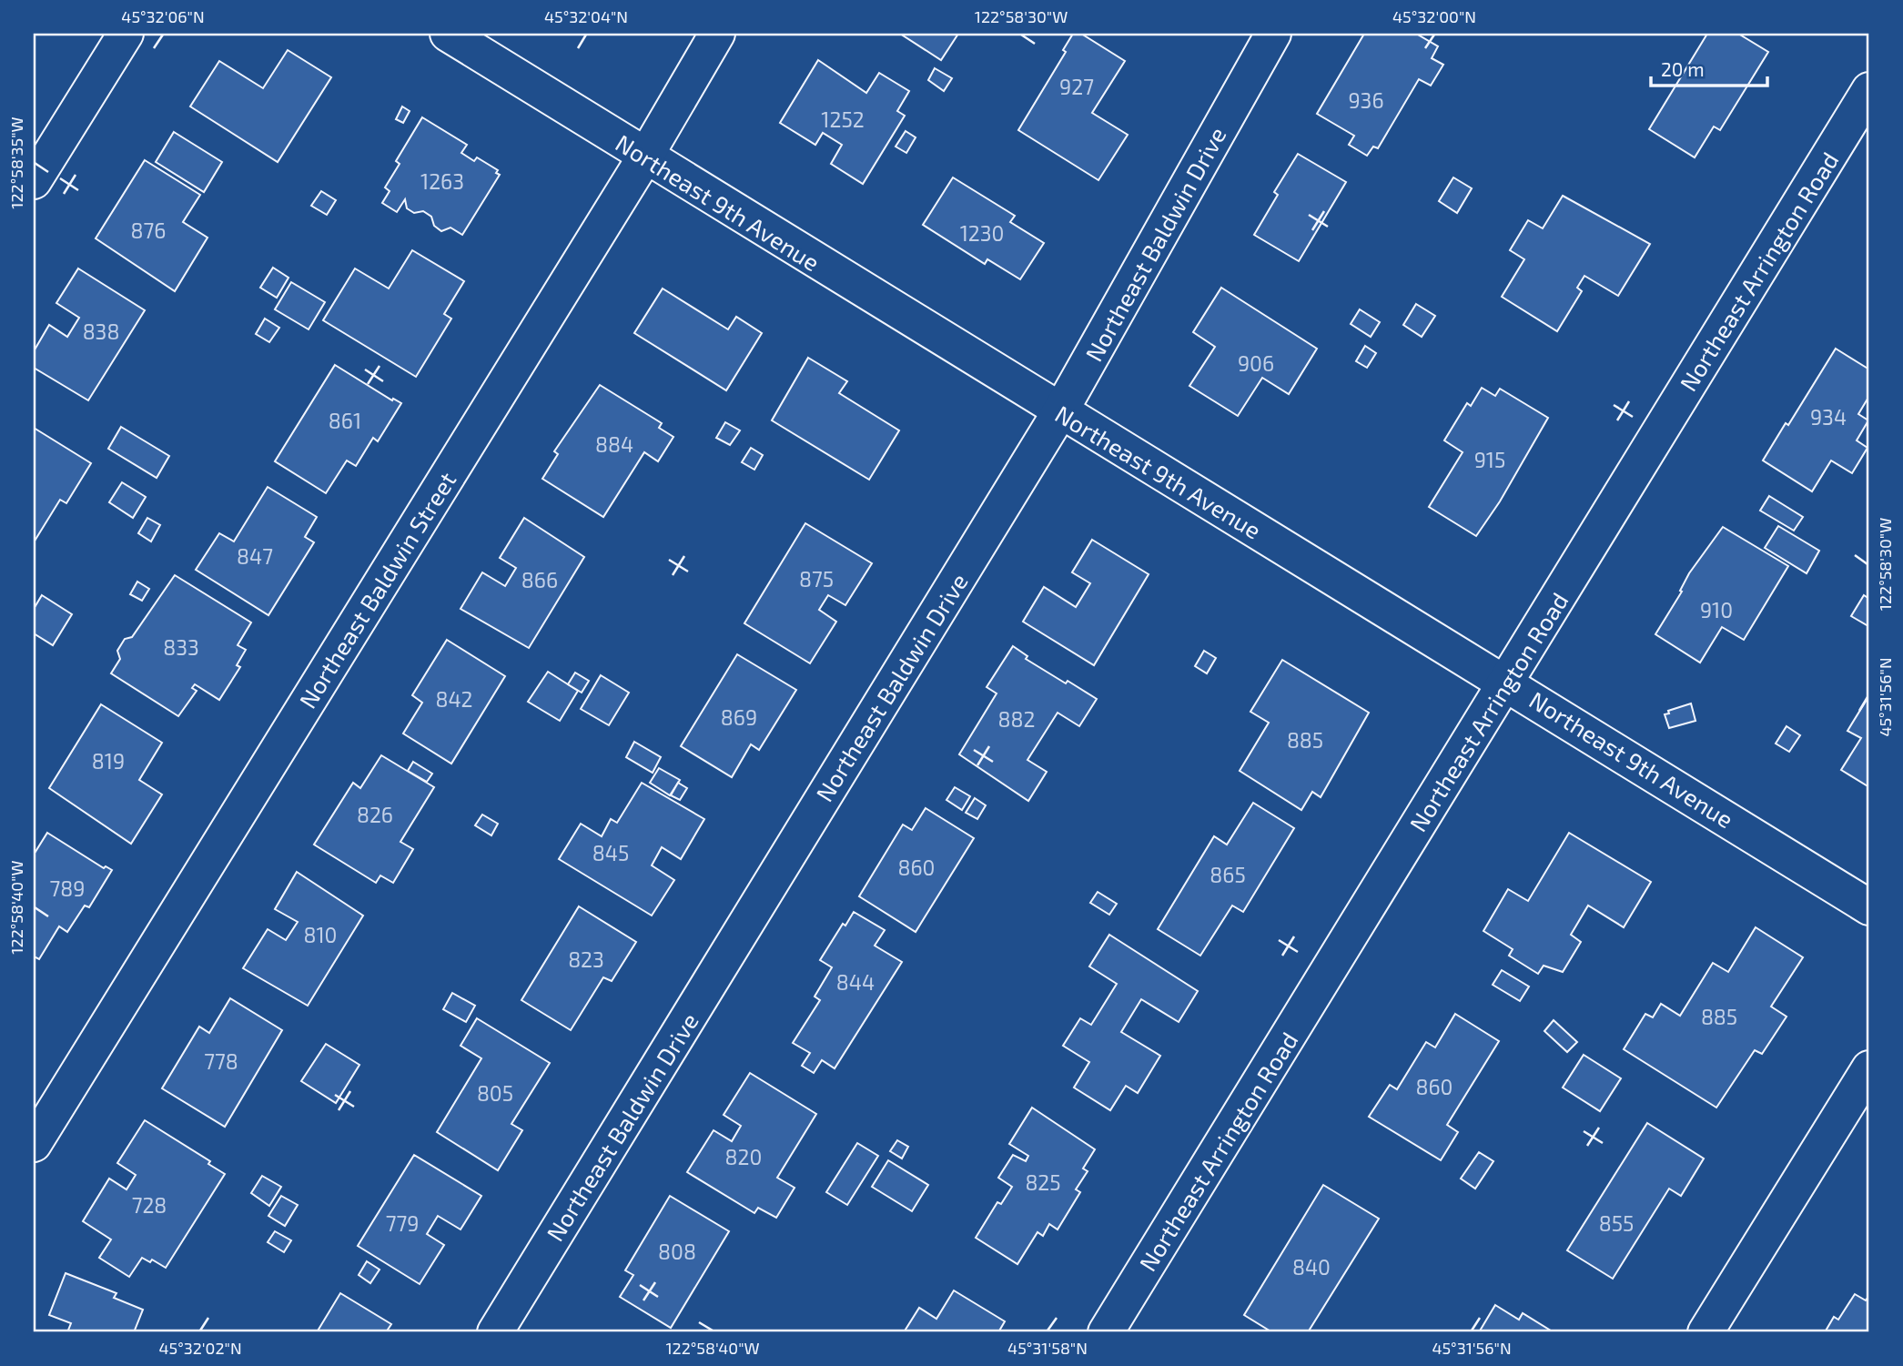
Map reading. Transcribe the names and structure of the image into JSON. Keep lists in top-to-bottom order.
{
  "streets": {
    "street": [
      "Northeast 9th Avenue",
      "Northeast Baldwin Drive",
      "Northeast Arrington Road",
      "Northeast Baldwin Street"
    ]
  },
  "crossings": [
    ["Northeast 9th Avenue", "Northeast Baldwin Drive"],
    ["Northeast 9th Avenue", "Northeast Arrington Road"],
    ["Northeast 9th Avenue", "Northeast Baldwin Street"]
  ],
  "house_numbers": [
    "927",
    "936",
    "1252",
    "1263",
    "876",
    "1230",
    "838",
    "906",
    "934",
    "861",
    "884",
    "915",
    "847",
    "875",
    "866",
    "910",
    "833",
    "842",
    "869",
    "882",
    "885",
    "819",
    "826",
    "845",
    "860",
    "865",
    "789",
    "810",
    "823",
    "844",
    "885",
    "778",
    "860",
    "805",
    "820",
    "825",
    "728",
    "779",
    "855",
    "808",
    "840"
  ],
  "scale_bar": "20 m",
  "coordinates": [
    "45°32'06\"N",
    "45°32'04\"N",
    "122°58'30\"W",
    "45°32'00\"N",
    "122°58'35\"W",
    "45°31'56\"N",
    "122°58'40\"W",
    "45°32'02\"N",
    "45°31'58\"N"
  ]
}
